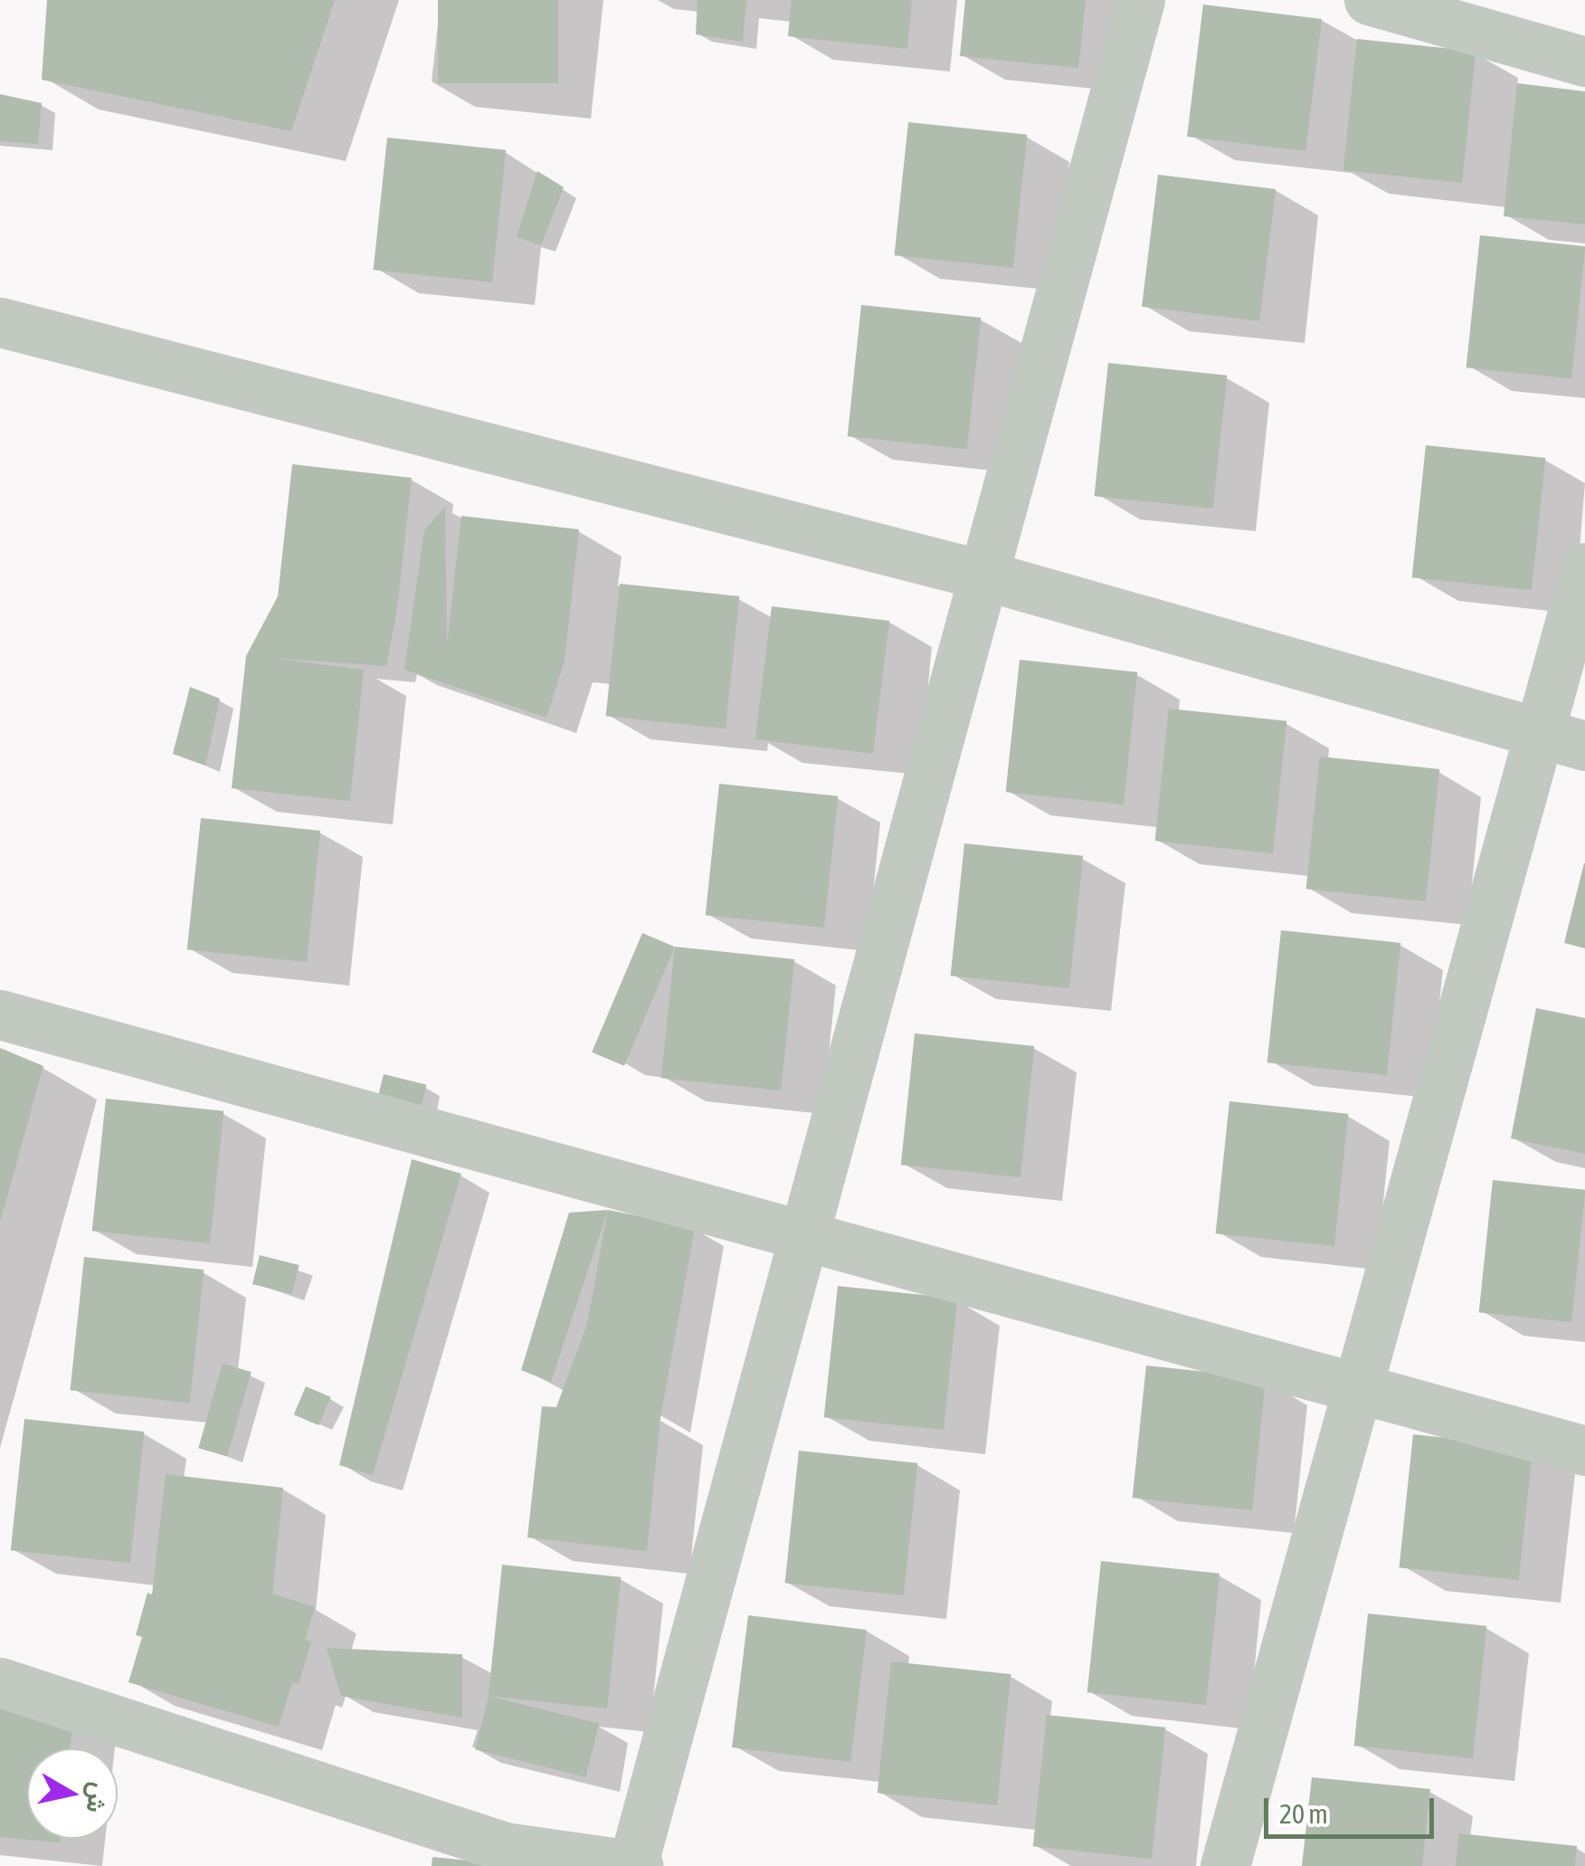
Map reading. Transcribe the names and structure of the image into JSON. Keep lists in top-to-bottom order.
{
  "scale_bar": "20 m",
  "north": "right"
}
